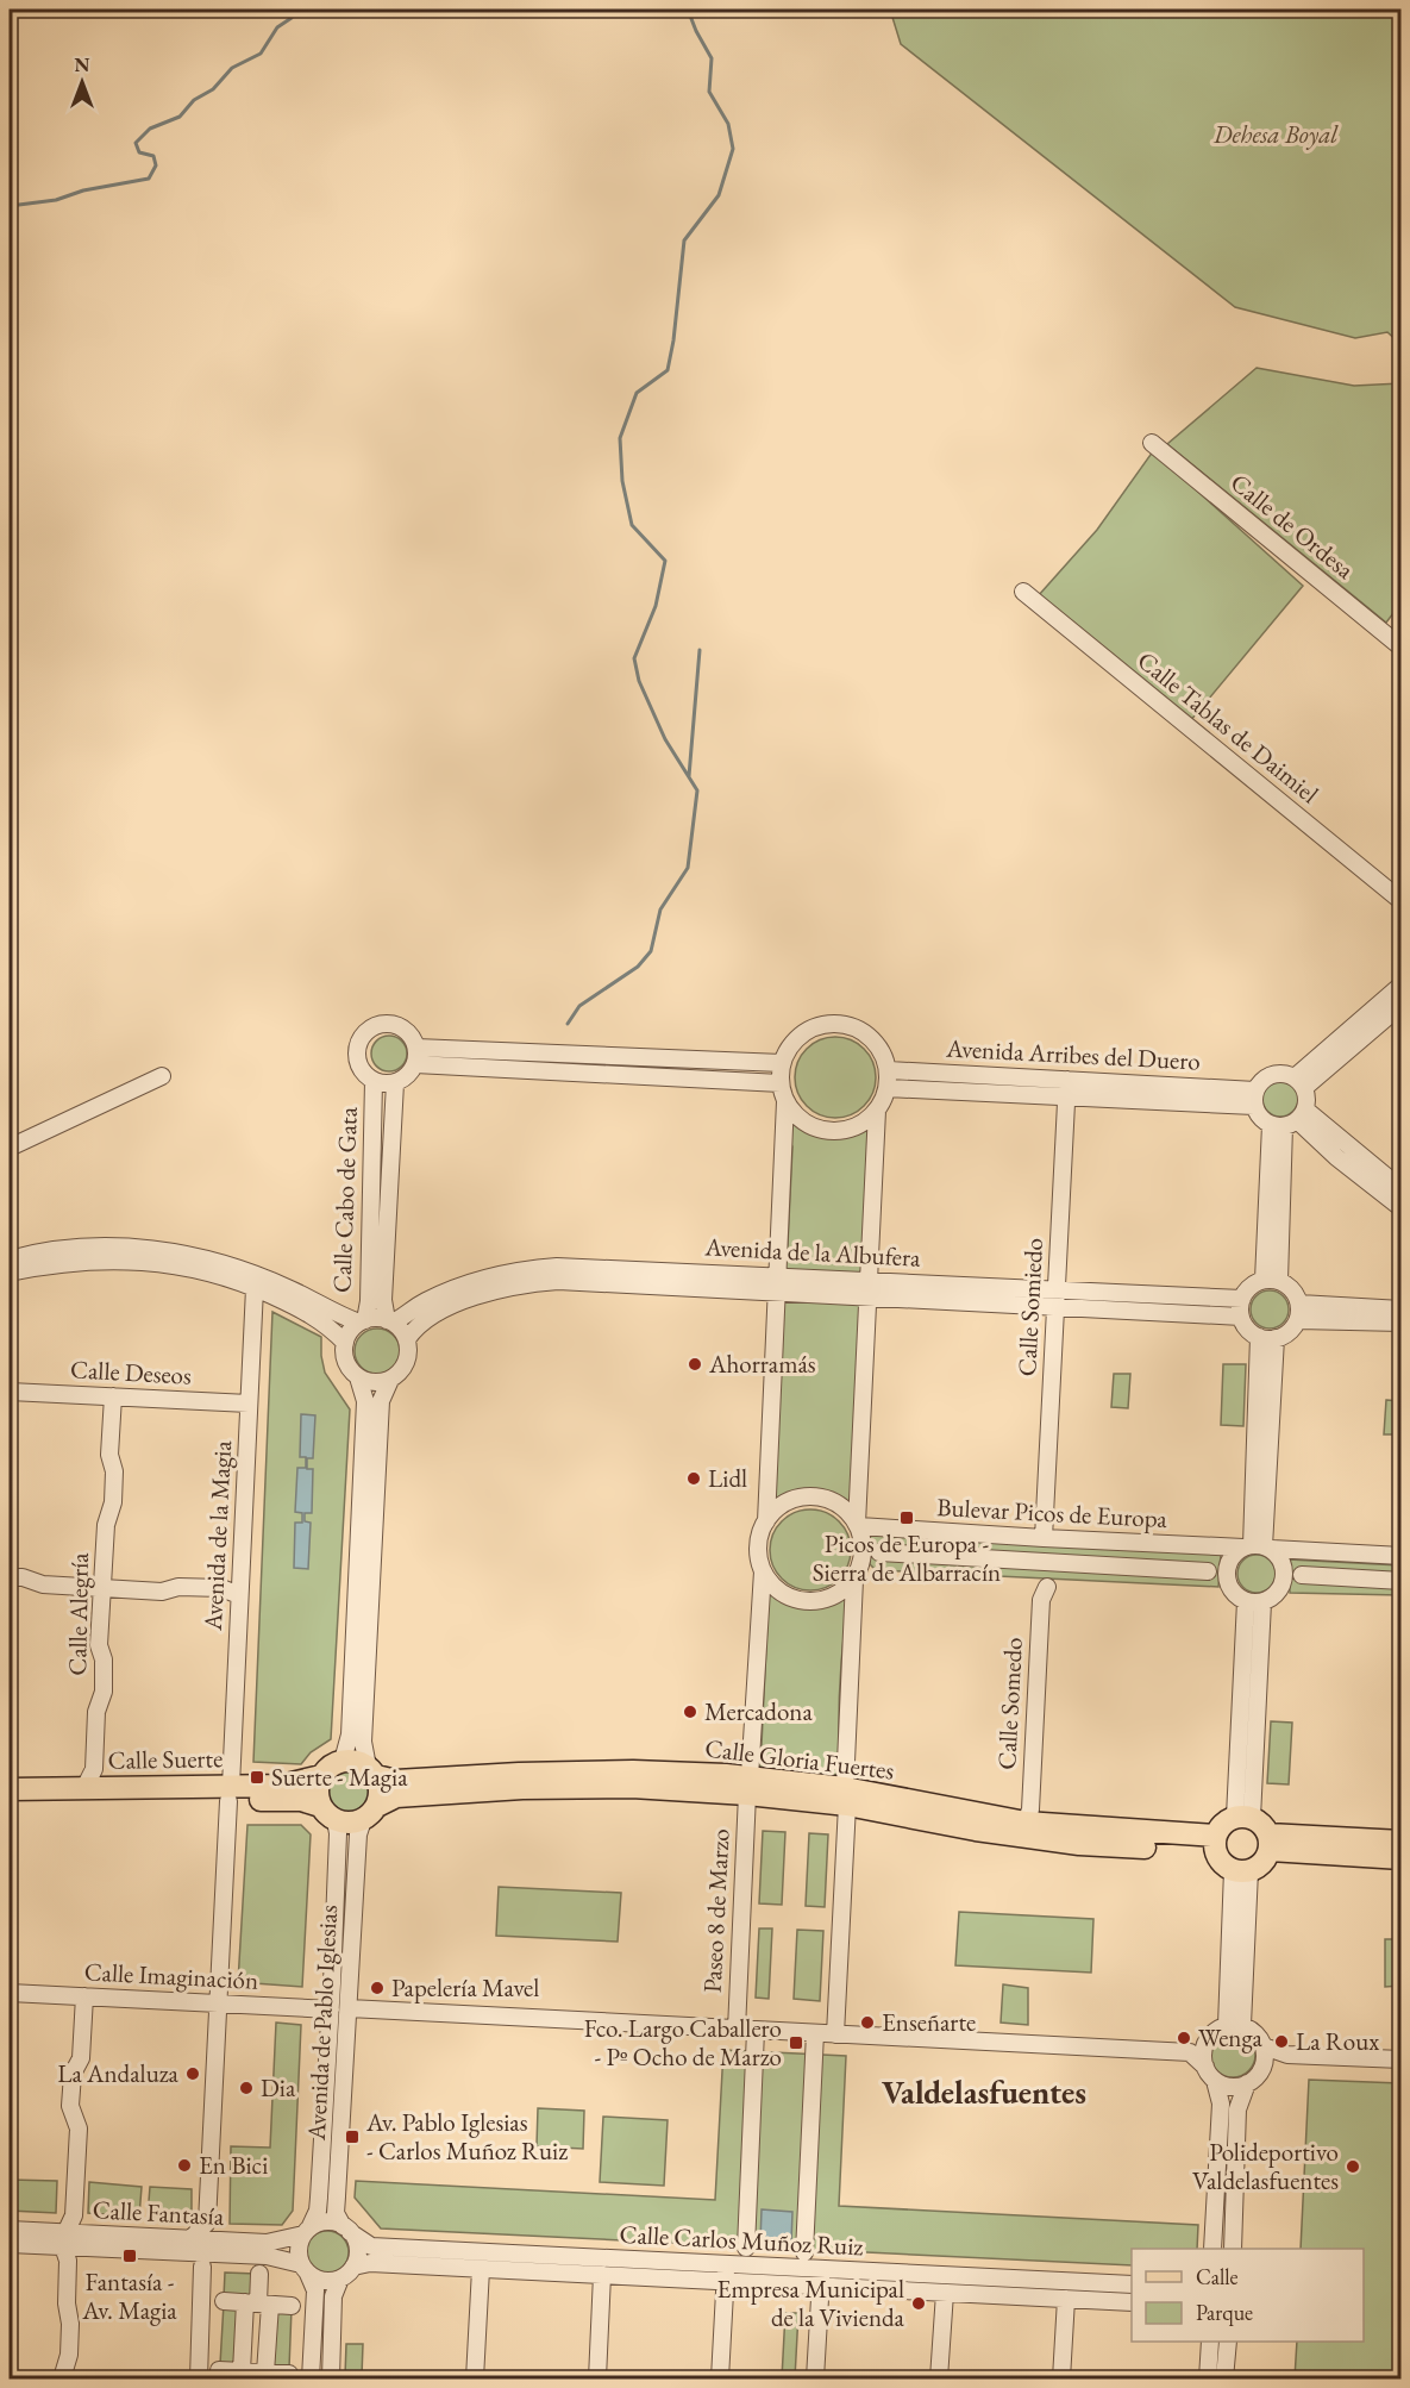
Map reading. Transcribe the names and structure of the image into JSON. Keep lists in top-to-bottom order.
{
  "streets": {
    "main road": ["Calle Suerte", "Calle Gloria Fuertes"],
    "street": [
      "Calle de Ordesa",
      "Calle Tablas de Daimiel",
      "Avenida Arribes del Duero",
      "Calle Cabo de Gata",
      "Avenida de la Albufera",
      "Calle Somiedo",
      "Calle Deseos",
      "Bulevar Picos de Europa",
      "Avenida de la Magia",
      "Calle Alegría",
      "Calle Somedo",
      "Paseo 8 de Marzo",
      "Calle Imaginación",
      "Avenida de Pablo Iglesias",
      "Calle Fantasía",
      "Calle Carlos Muñoz Ruiz"
    ]
  },
  "crossings": [
    ["Avenida Arribes del Duero", "Calle Somiedo"],
    ["Calle Cabo de Gata", "Avenida de la Albufera"],
    ["Avenida de la Albufera", "Calle Somiedo"],
    ["Calle Somiedo", "Bulevar Picos de Europa"],
    ["Calle Deseos", "Avenida de la Magia"],
    ["Calle Deseos", "Calle Alegría"],
    ["Bulevar Picos de Europa", "Paseo 8 de Marzo"],
    ["Avenida de la Magia", "Calle Suerte"],
    ["Avenida de la Magia", "Calle Imaginación"],
    ["Calle Alegría", "Calle Suerte"],
    ["Calle Somedo", "Calle Gloria Fuertes"],
    ["Calle Suerte", "Calle Gloria Fuertes"],
    ["Calle Suerte", "Avenida de Pablo Iglesias"],
    ["Calle Gloria Fuertes", "Paseo 8 de Marzo"],
    ["Calle Gloria Fuertes", "Avenida de Pablo Iglesias"],
    ["Calle Imaginación", "Avenida de Pablo Iglesias"],
    ["Avenida de Pablo Iglesias", "Calle Fantasía"],
    ["Avenida de Pablo Iglesias", "Calle Carlos Muñoz Ruiz"],
    ["Calle Fantasía", "Calle Carlos Muñoz Ruiz"]
  ],
  "districts": ["Valdelasfuentes"],
  "parks": ["Dehesa Boyal"],
  "places": {
    "other": [
      "Ahorramás",
      "Lidl",
      "Mercadona",
      "Papelería Mavel",
      "Enseñarte",
      "Wenga",
      "La Roux",
      "La Andaluza",
      "Dia",
      "En Bici",
      "Polideportivo Valdelasfuentes",
      "Empresa Municipal de la Vivienda"
    ],
    "transit": [
      "Picos de Europa - Sierra de Albarracín",
      "Suerte - Magia",
      "Fco. Largo Caballero - Pº Ocho de Marzo",
      "Av. Pablo Iglesias - Carlos Muñoz Ruiz",
      "Fantasía - Av. Magia"
    ]
  },
  "legend": ["Calle", "Parque"],
  "north": "top"
}
